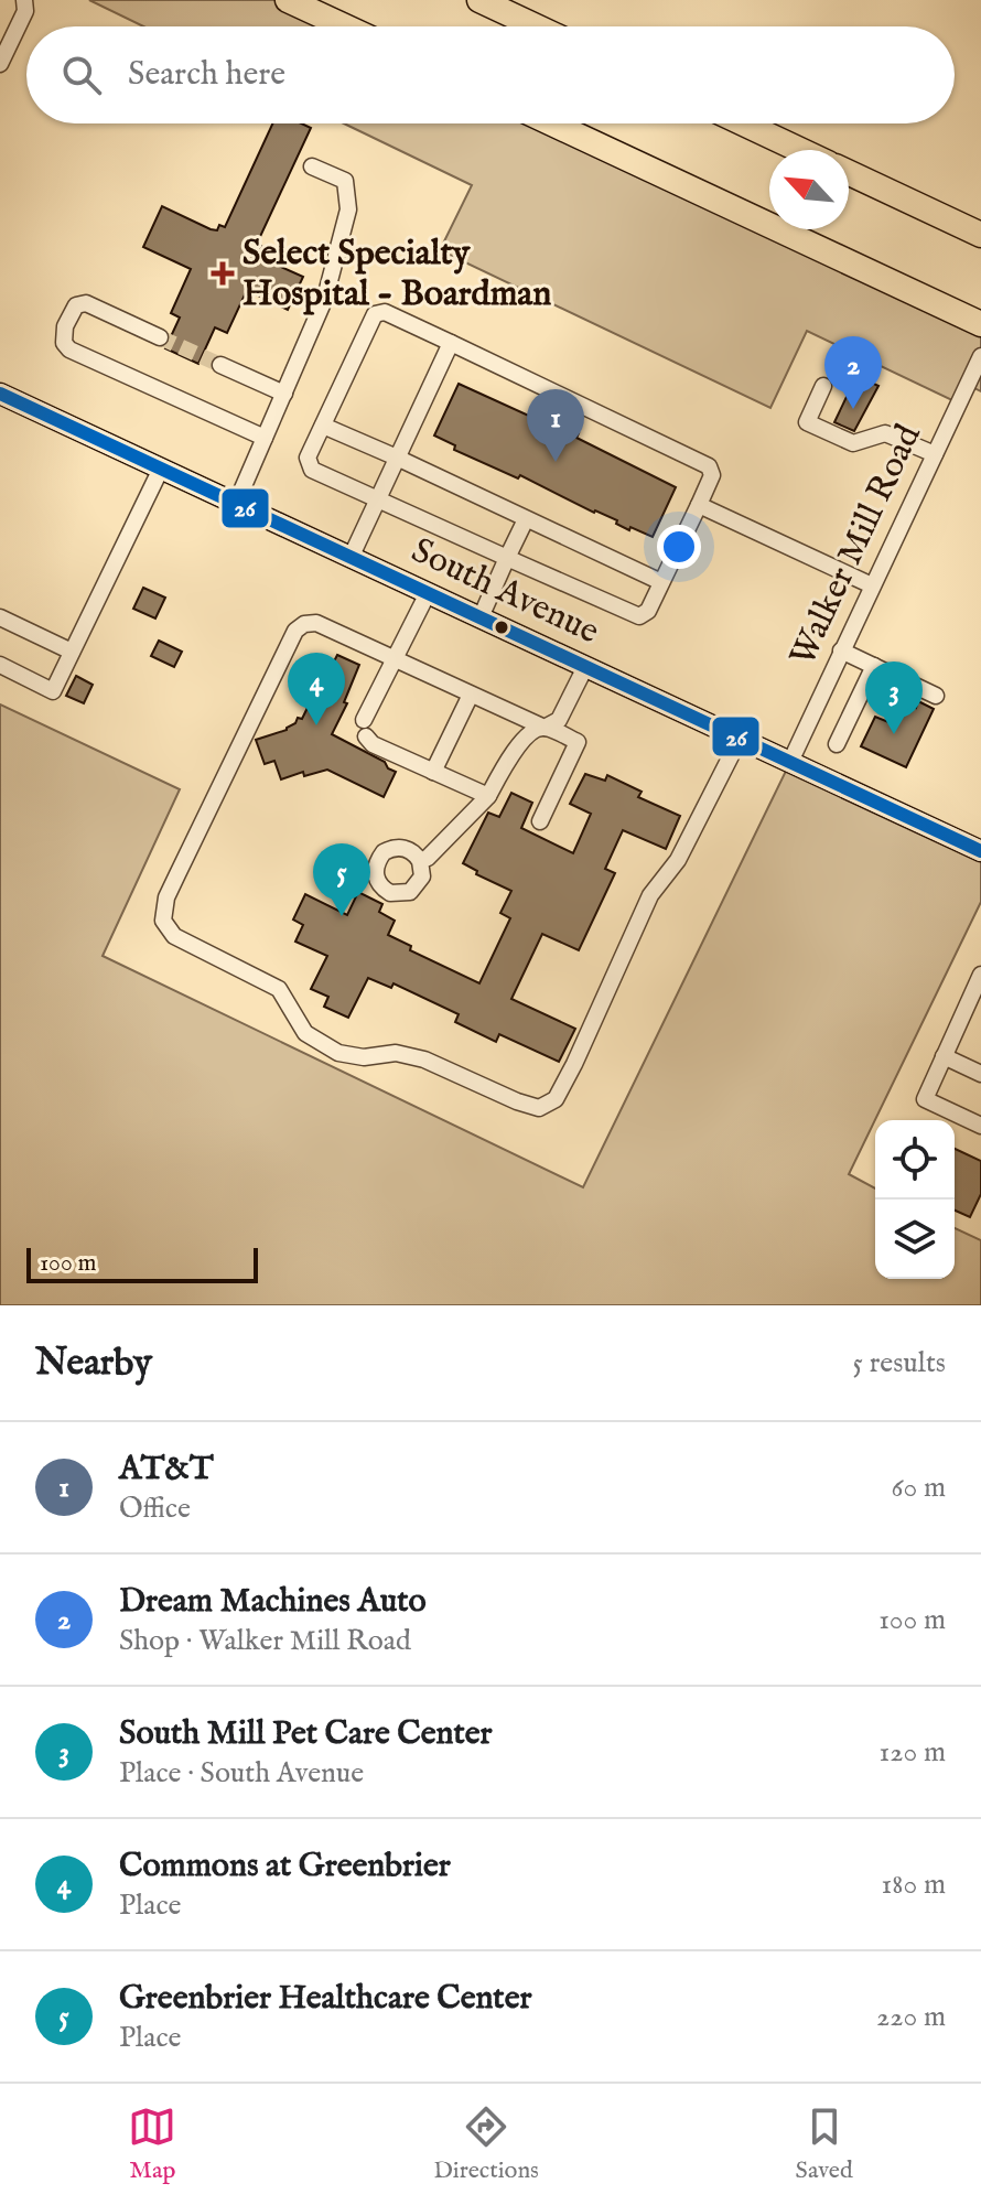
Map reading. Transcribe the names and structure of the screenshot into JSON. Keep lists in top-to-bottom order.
{
  "streets": {
    "main road": ["South Avenue"],
    "street": ["Walker Mill Road"]
  },
  "crossings": [
    ["Walker Mill Road", "South Avenue"]
  ],
  "places": {
    "health": ["Select Specialty Hospital - Boardman"]
  },
  "lines": ["transit line 26"],
  "scale_bar": "100 m",
  "north": "top left",
  "page": {
    "search": "Search here",
    "pins": [
      "2",
      "1",
      "4",
      "3",
      "5"
    ],
    "scale": "100 m",
    "heading": ["Nearby", "5 results"],
    "list": [
      {
        "mark": "1",
        "name": "AT&T",
        "note": "Office",
        "value": "60 m"
      },
      {
        "mark": "2",
        "name": "Dream Machines Auto",
        "note": "Shop · Walker Mill Road",
        "value": "100 m"
      },
      {
        "mark": "3",
        "name": "South Mill Pet Care Center",
        "note": "Place · South Avenue",
        "value": "120 m"
      },
      {
        "mark": "4",
        "name": "Commons at Greenbrier",
        "note": "Place",
        "value": "180 m"
      },
      {
        "mark": "5",
        "name": "Greenbrier Healthcare Center",
        "note": "Place",
        "value": "220 m"
      }
    ],
    "nav": ["Map", "Directions", "Saved"]
  }
}
